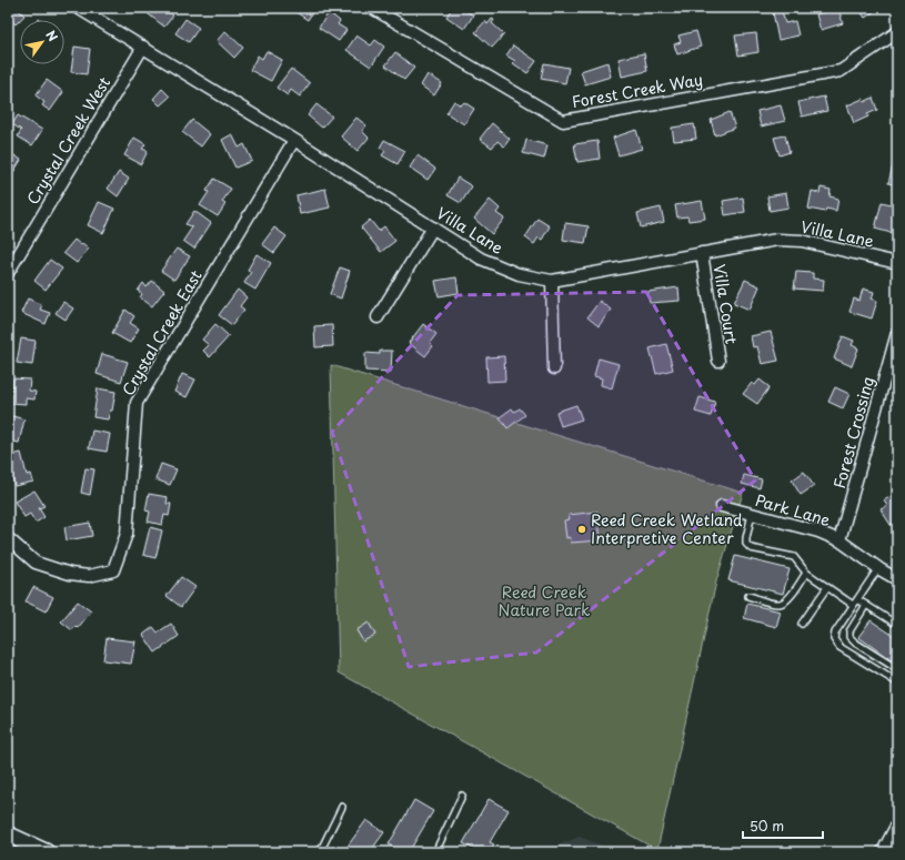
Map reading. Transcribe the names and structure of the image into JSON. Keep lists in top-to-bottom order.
{
  "streets": {
    "street": [
      "Forest Creek Way",
      "Crystal Creek West",
      "Villa Lane",
      "Villa Court",
      "Crystal Creek East",
      "Forest Crossing",
      "Park Lane"
    ]
  },
  "crossings": [
    ["Crystal Creek West", "Villa Lane"],
    ["Villa Lane", "Villa Court"],
    ["Villa Lane", "Crystal Creek East"],
    ["Forest Crossing", "Park Lane"]
  ],
  "parks": ["Reed Creek Nature Park"],
  "places": ["Reed Creek Wetland Interpretive Center"],
  "scale_bar": "50 m",
  "north": "top right"
}
